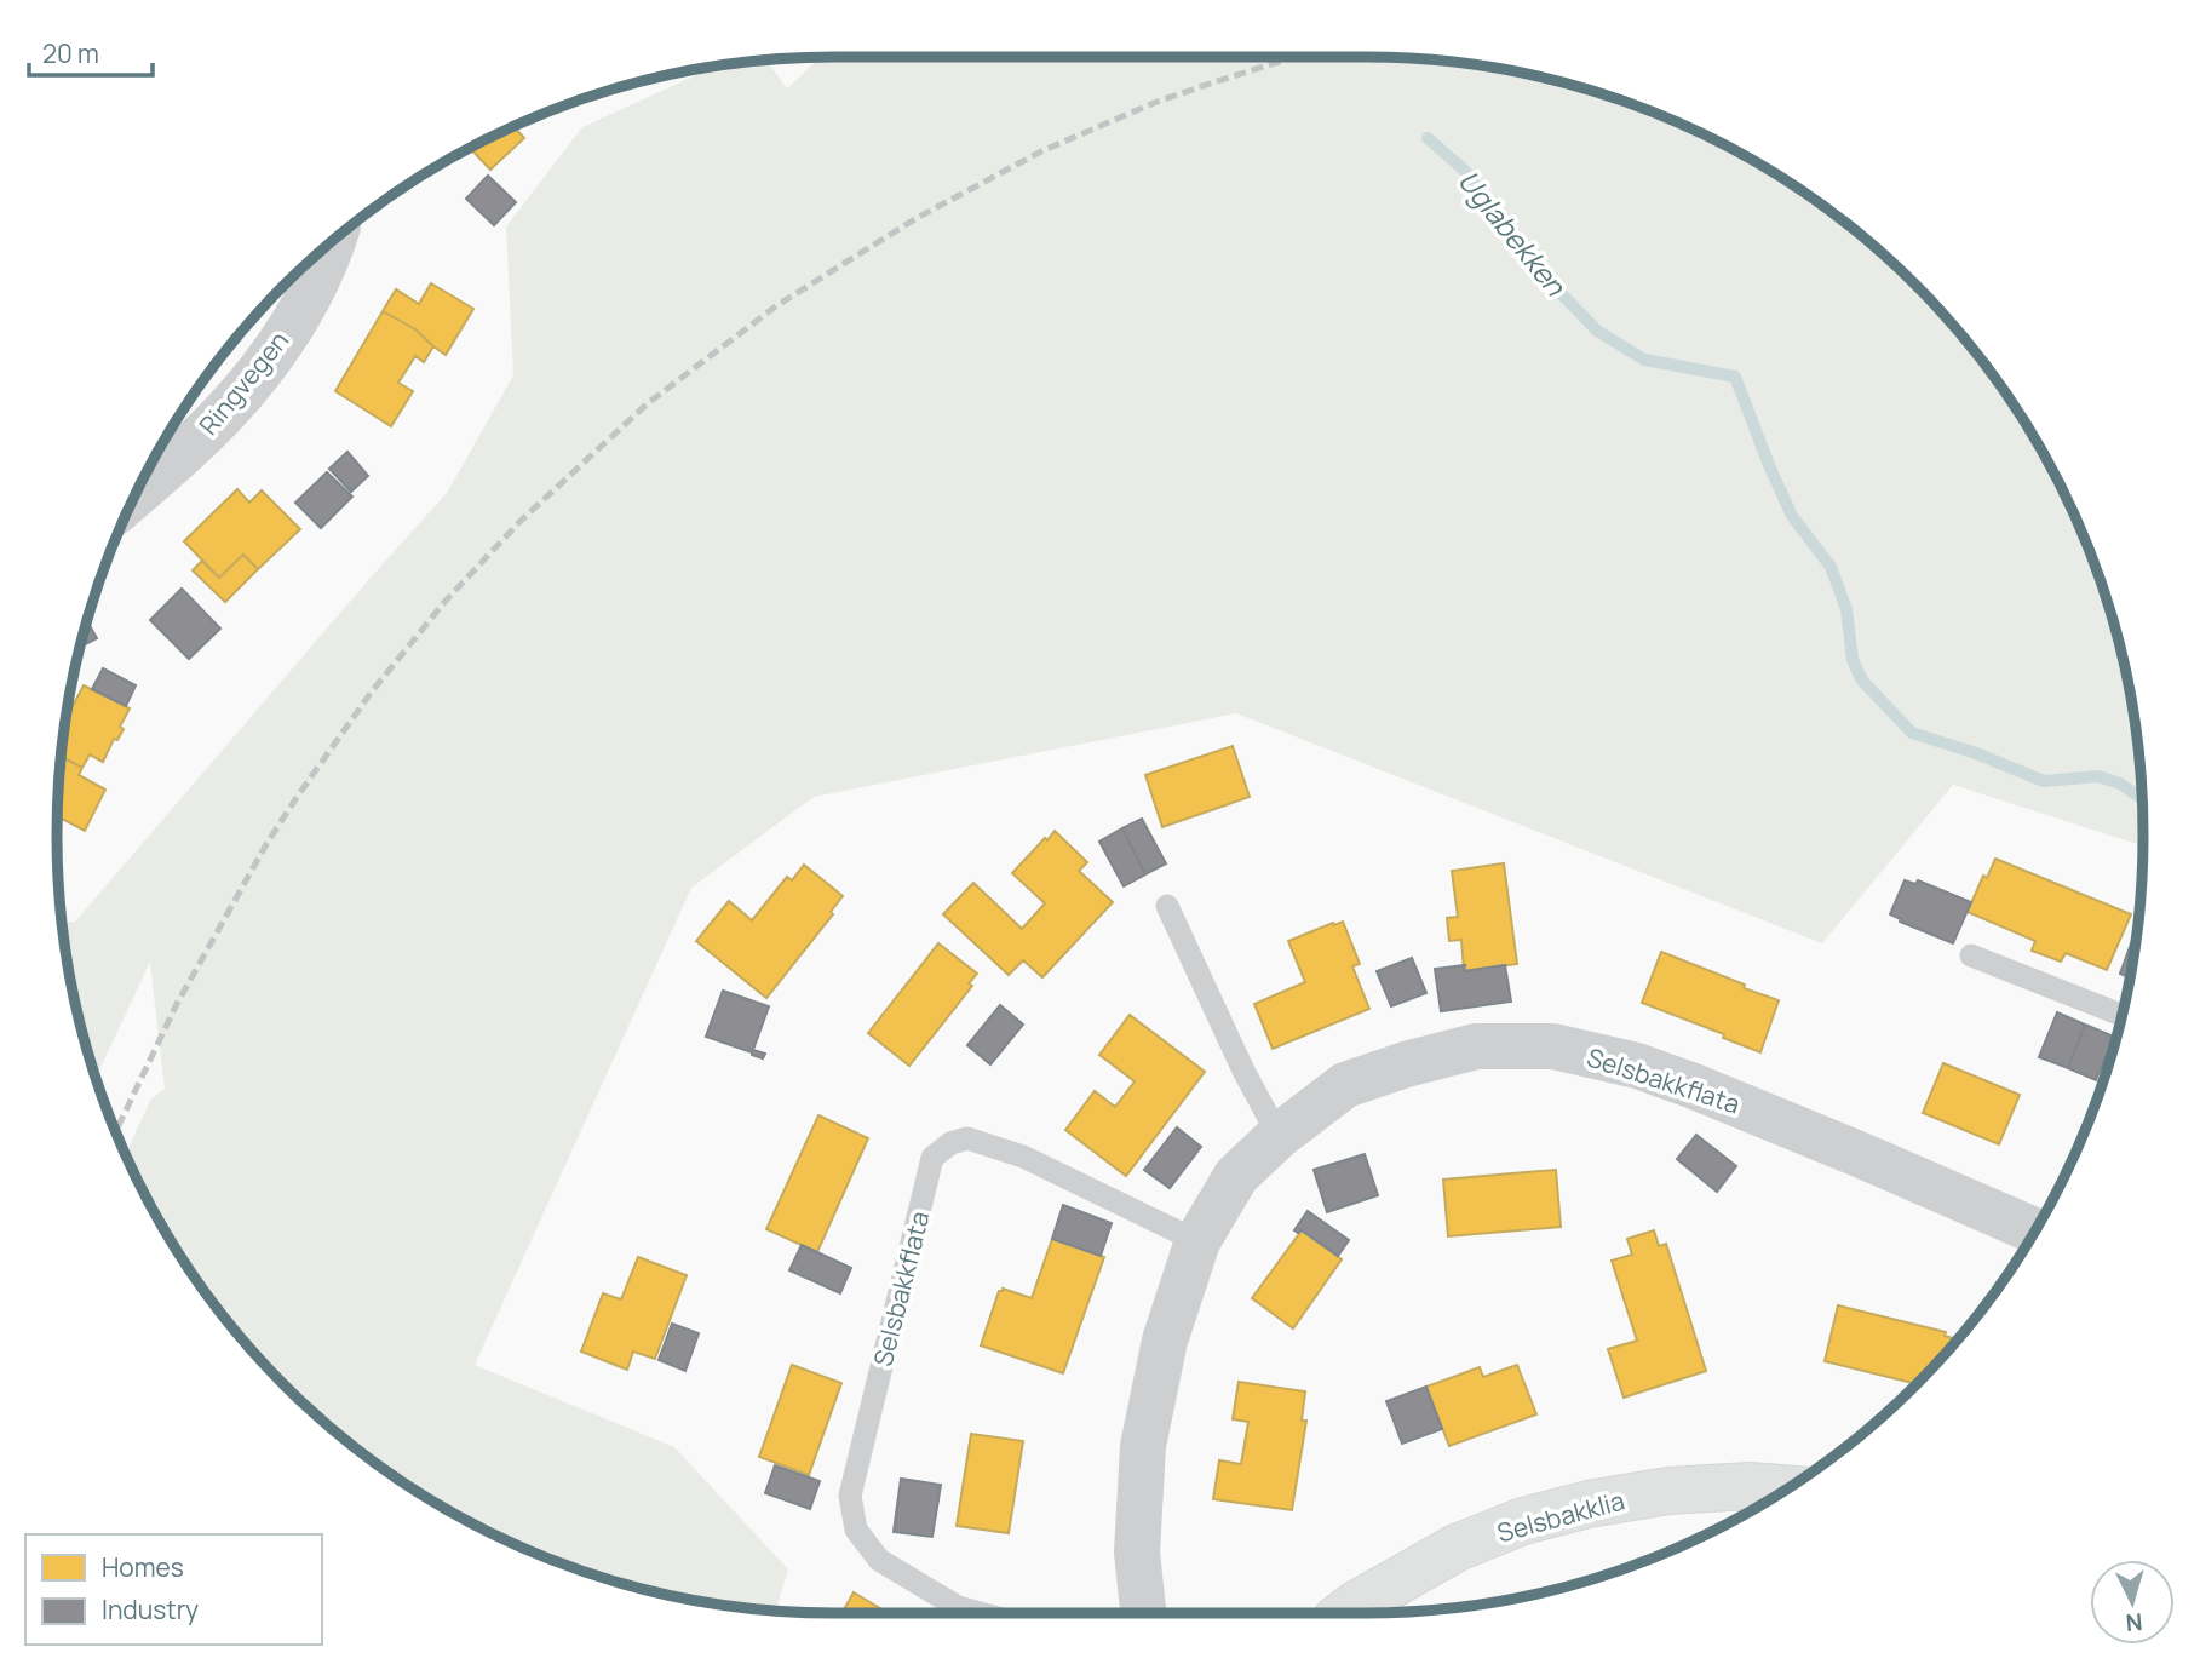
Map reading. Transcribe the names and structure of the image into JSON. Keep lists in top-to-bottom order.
{
  "streets": {
    "street": ["Ringvegen", "Selsbakkflata", "Selsbakklia"]
  },
  "water": ["Uglabekken"],
  "legend": ["Homes", "Industry"],
  "scale_bar": "20 m",
  "north": "bottom"
}
